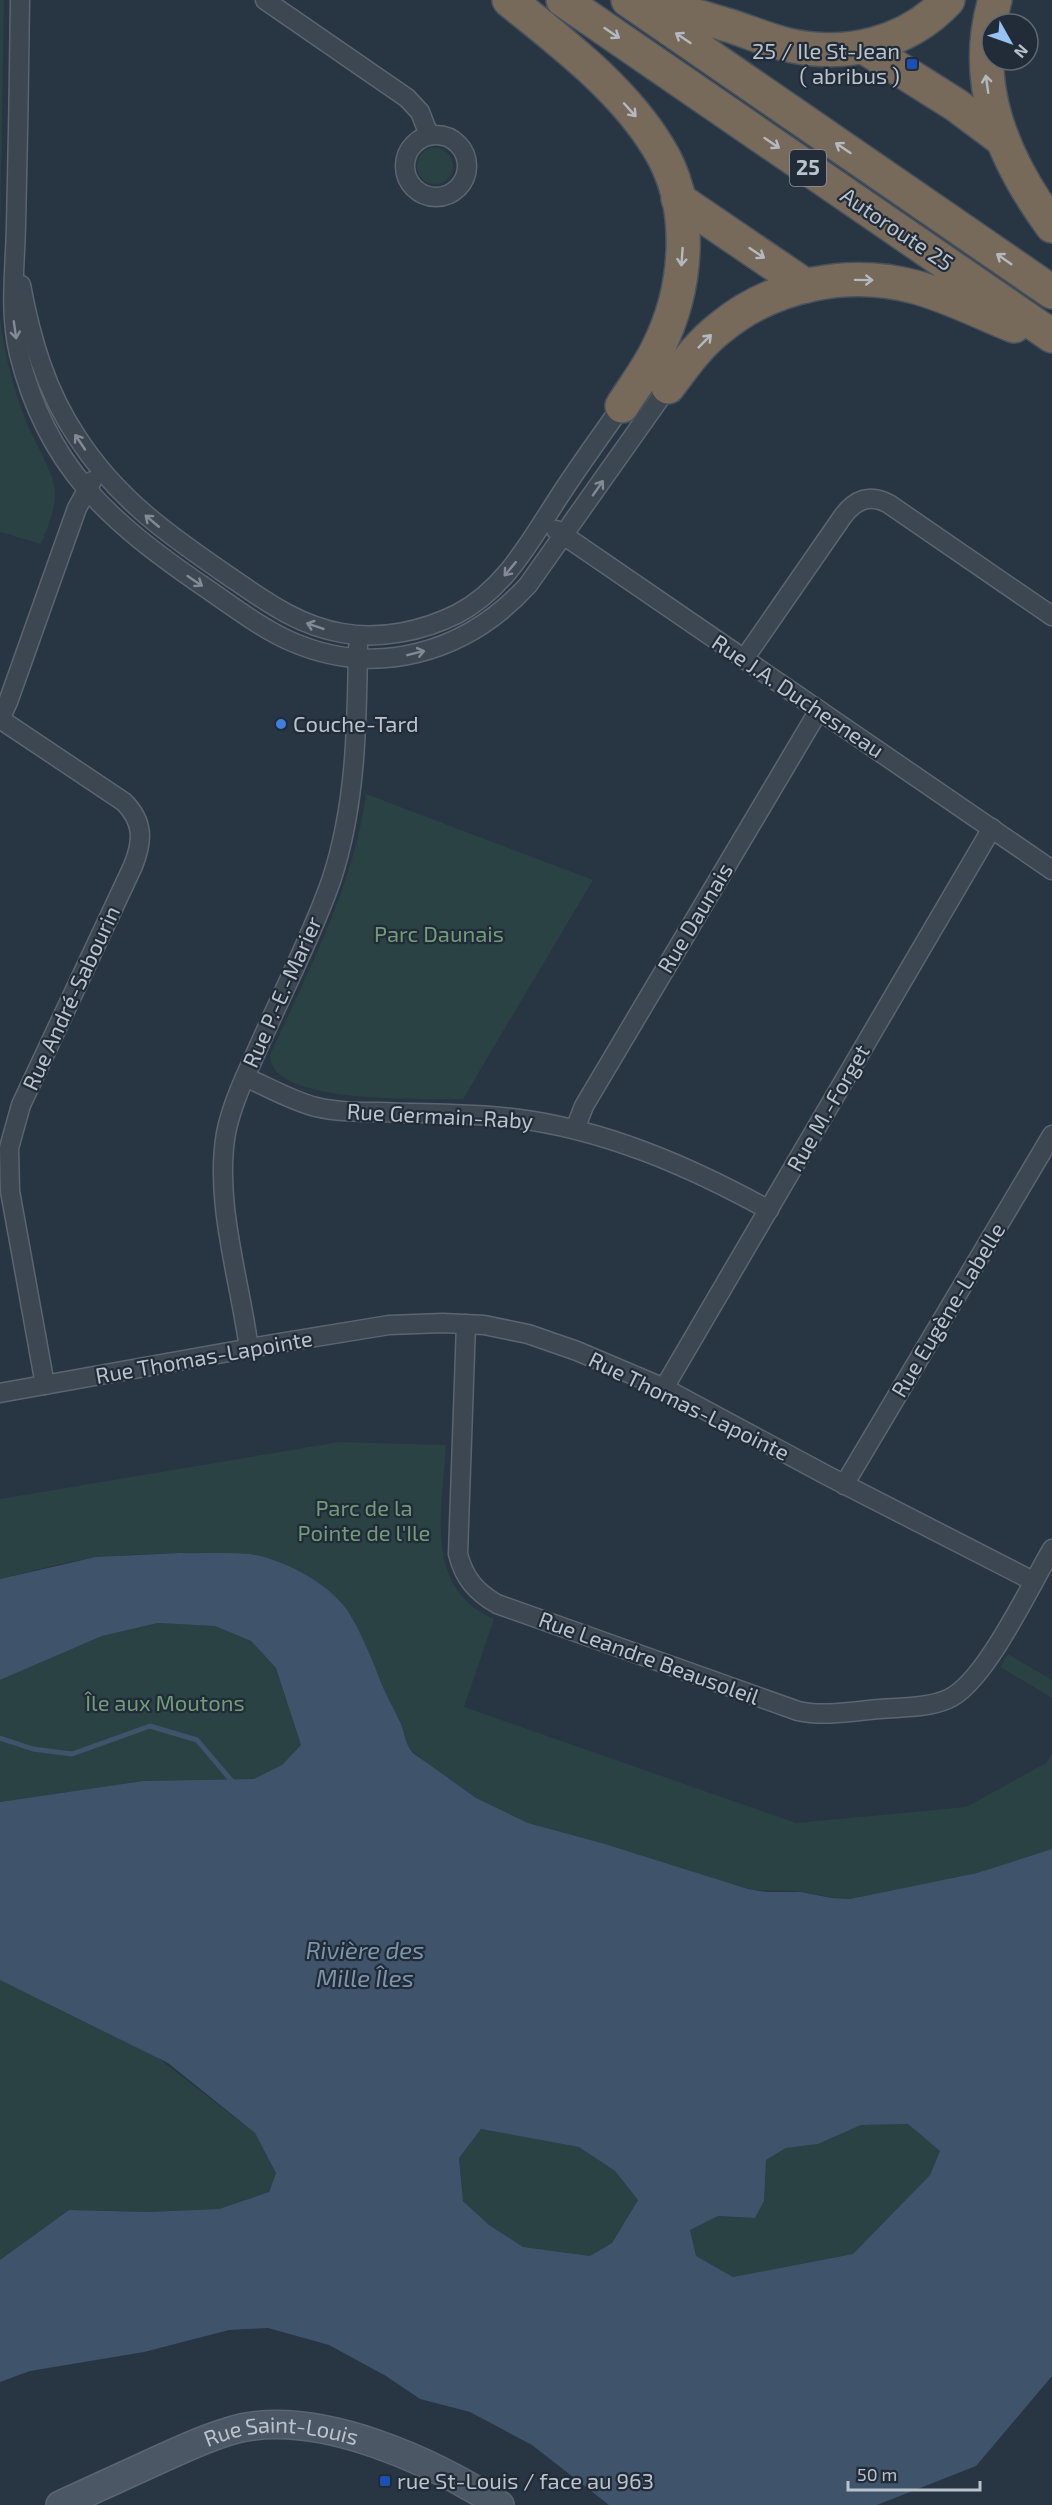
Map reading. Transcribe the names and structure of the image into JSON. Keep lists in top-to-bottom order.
{
  "streets": {
    "highway": ["25", "Autoroute 25"],
    "main road": ["Rue Saint-Louis"],
    "street": [
      "Rue J.A. Duchesneau",
      "Rue Daunais",
      "Rue P.-E.-Marier",
      "Rue André-Sabourin",
      "Rue M.-Forget",
      "Rue Germain-Raby",
      "Rue Eugène-Labelle",
      "Rue Thomas-Lapointe",
      "Rue Leandre Beausoleil"
    ]
  },
  "crossings": [
    ["Rue J.A. Duchesneau", "Rue Daunais"],
    ["Rue J.A. Duchesneau", "Rue M.-Forget"],
    ["Rue Daunais", "Rue Germain-Raby"],
    ["Rue P.-E.-Marier", "Rue Germain-Raby"],
    ["Rue P.-E.-Marier", "Rue Thomas-Lapointe"],
    ["Rue André-Sabourin", "Rue Thomas-Lapointe"],
    ["Rue M.-Forget", "Rue Germain-Raby"],
    ["Rue M.-Forget", "Rue Thomas-Lapointe"],
    ["Rue Eugène-Labelle", "Rue Thomas-Lapointe"],
    ["Rue Thomas-Lapointe", "Rue Leandre Beausoleil"]
  ],
  "water": ["Rivière des Mille Îles"],
  "parks": ["Parc Daunais", "Parc de la Pointe de l'Ile", "Île aux Moutons"],
  "places": {
    "transit": ["25 / Ile St-Jean ( abribus )", "rue St-Louis / face au 963"],
    "other": ["Couche-Tard"]
  },
  "scale_bar": "50 m",
  "north": "bottom right"
}
